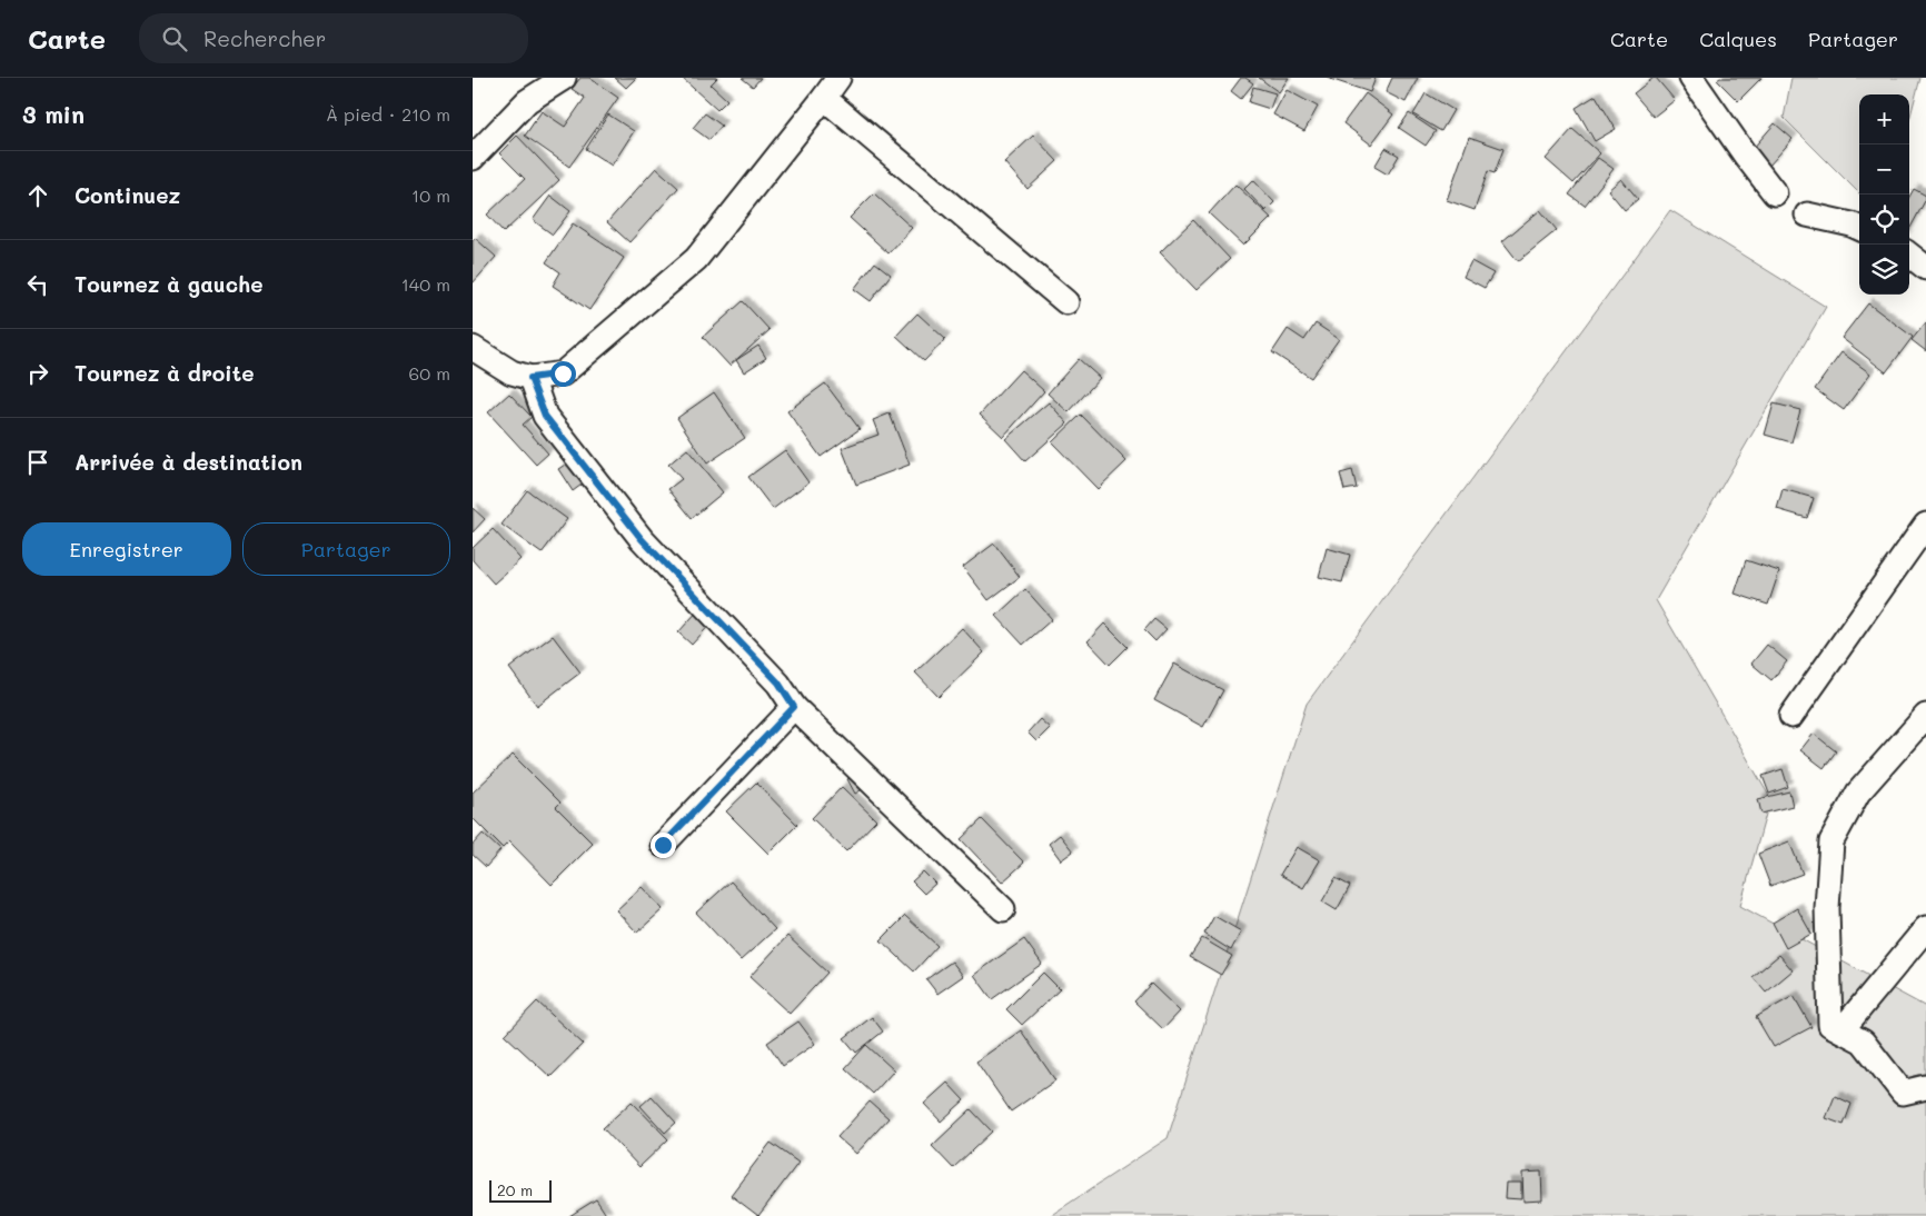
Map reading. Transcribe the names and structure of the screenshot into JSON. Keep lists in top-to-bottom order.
{
  "scale_bar": "20 m",
  "page": {
    "header": "Carte",
    "search": "Rechercher",
    "nav": ["Carte", "Calques", "Partager"],
    "heading": ["3 min", "À pied · 210 m"],
    "map_buttons": ["+", "−"],
    "list": [
      ["Continuez", "10 m"],
      ["Tournez à gauche", "140 m"],
      ["Tournez à droite", "60 m"],
      "Arrivée à destination"
    ],
    "buttons": ["Enregistrer", "Partager"],
    "scale": "20 m"
  }
}
